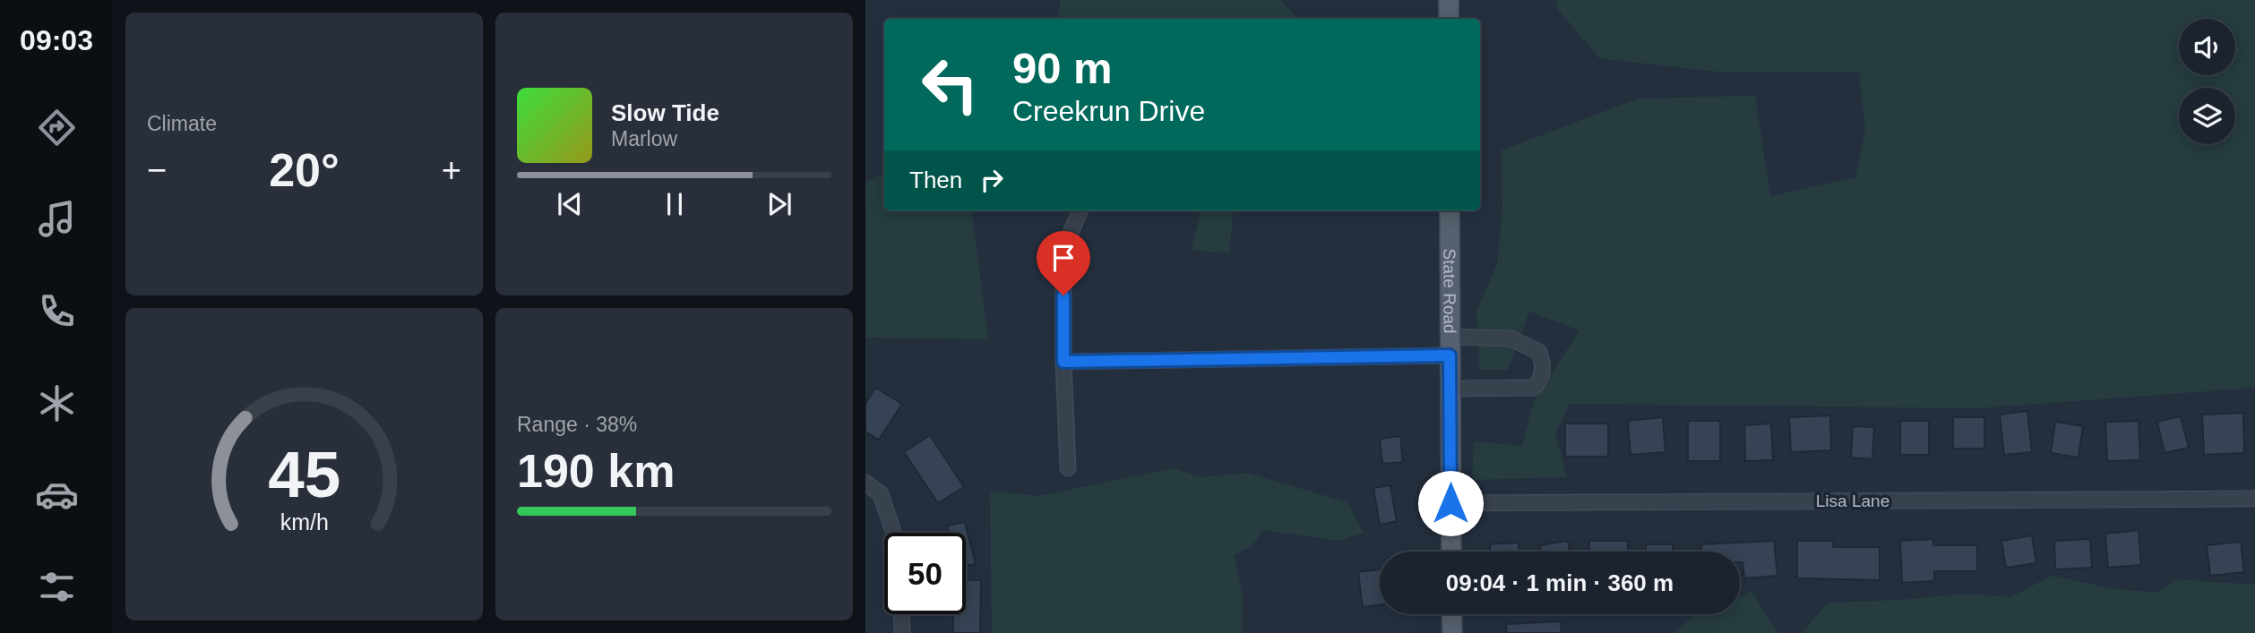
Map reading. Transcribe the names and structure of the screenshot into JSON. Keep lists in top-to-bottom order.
{
  "streets": {
    "main road": ["State Road"],
    "street": ["Lisa Lane"]
  },
  "crossings": [
    ["State Road", "Lisa Lane"]
  ],
  "page": {
    "tabs": "09:03",
    "tile": [
      "Climate",
      ["Range · 38%", "190 km"]
    ],
    "turn": ["90 m", "Creekrun Drive"],
    "song": ["Slow Tide", "Marlow"],
    "heat": ["−", "20°", "+"],
    "then": "Then",
    "limit": "50",
    "trip": "09:04 · 1 min · 360 m",
    "gauge": ["45", "km/h"]
  }
}
